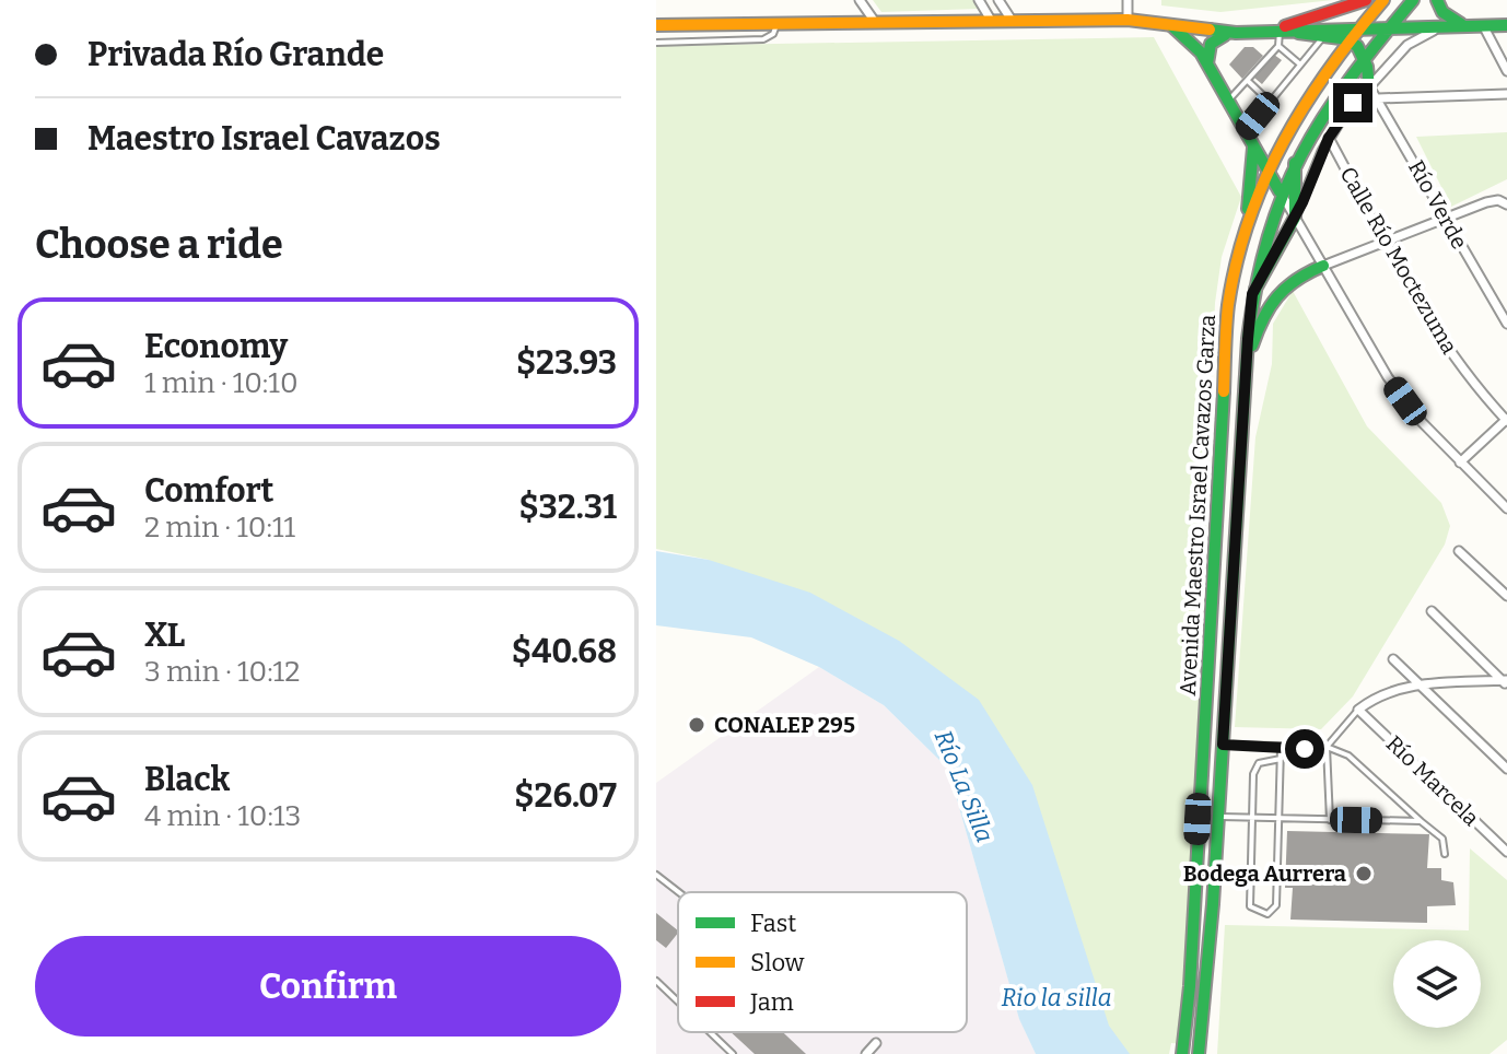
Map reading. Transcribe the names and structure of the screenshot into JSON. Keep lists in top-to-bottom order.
{
  "streets": {
    "main road": ["Avenida Maestro Israel Cavazos Garza"],
    "street": ["Río Verde", "Calle Río Moctezuma", "Río Marcela"]
  },
  "water": ["Río La Silla", "Rio la silla"],
  "places": ["CONALEP 295", "Bodega Aurrera"],
  "legend": ["Fast", "Slow", "Jam"],
  "page": {
    "banner": ["Privada Río Grande", "Maestro Israel Cavazos"],
    "heading": "Choose a ride",
    "list": [
      {
        "name": "Economy",
        "note": "1 min · 10:10",
        "value": "$23.93"
      },
      {
        "name": "Comfort",
        "note": "2 min · 10:11",
        "value": "$32.31"
      },
      {
        "name": "XL",
        "note": "3 min · 10:12",
        "value": "$40.68"
      },
      {
        "name": "Black",
        "note": "4 min · 10:13",
        "value": "$26.07"
      }
    ],
    "buttons": "Confirm"
  }
}
